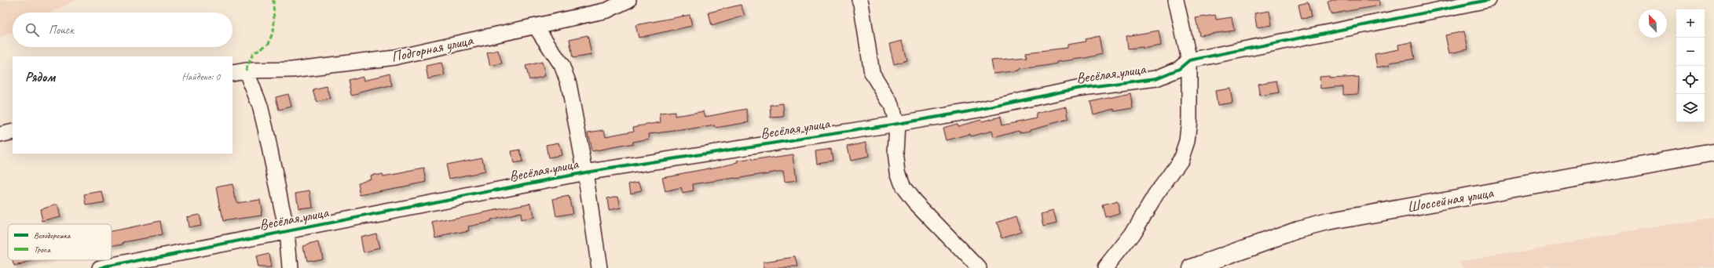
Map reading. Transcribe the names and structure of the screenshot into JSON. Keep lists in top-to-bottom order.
{
  "streets": {
    "main road": ["Шоссейная улица"],
    "street": ["Подгорная улица", "Весёлая улица"]
  },
  "legend": ["Велодорожка", "Тропа"],
  "north": "top left",
  "page": {
    "map_buttons": ["+", "−"],
    "search": "Поиск",
    "heading": ["Рядом", "Найдено: 0"]
  }
}
